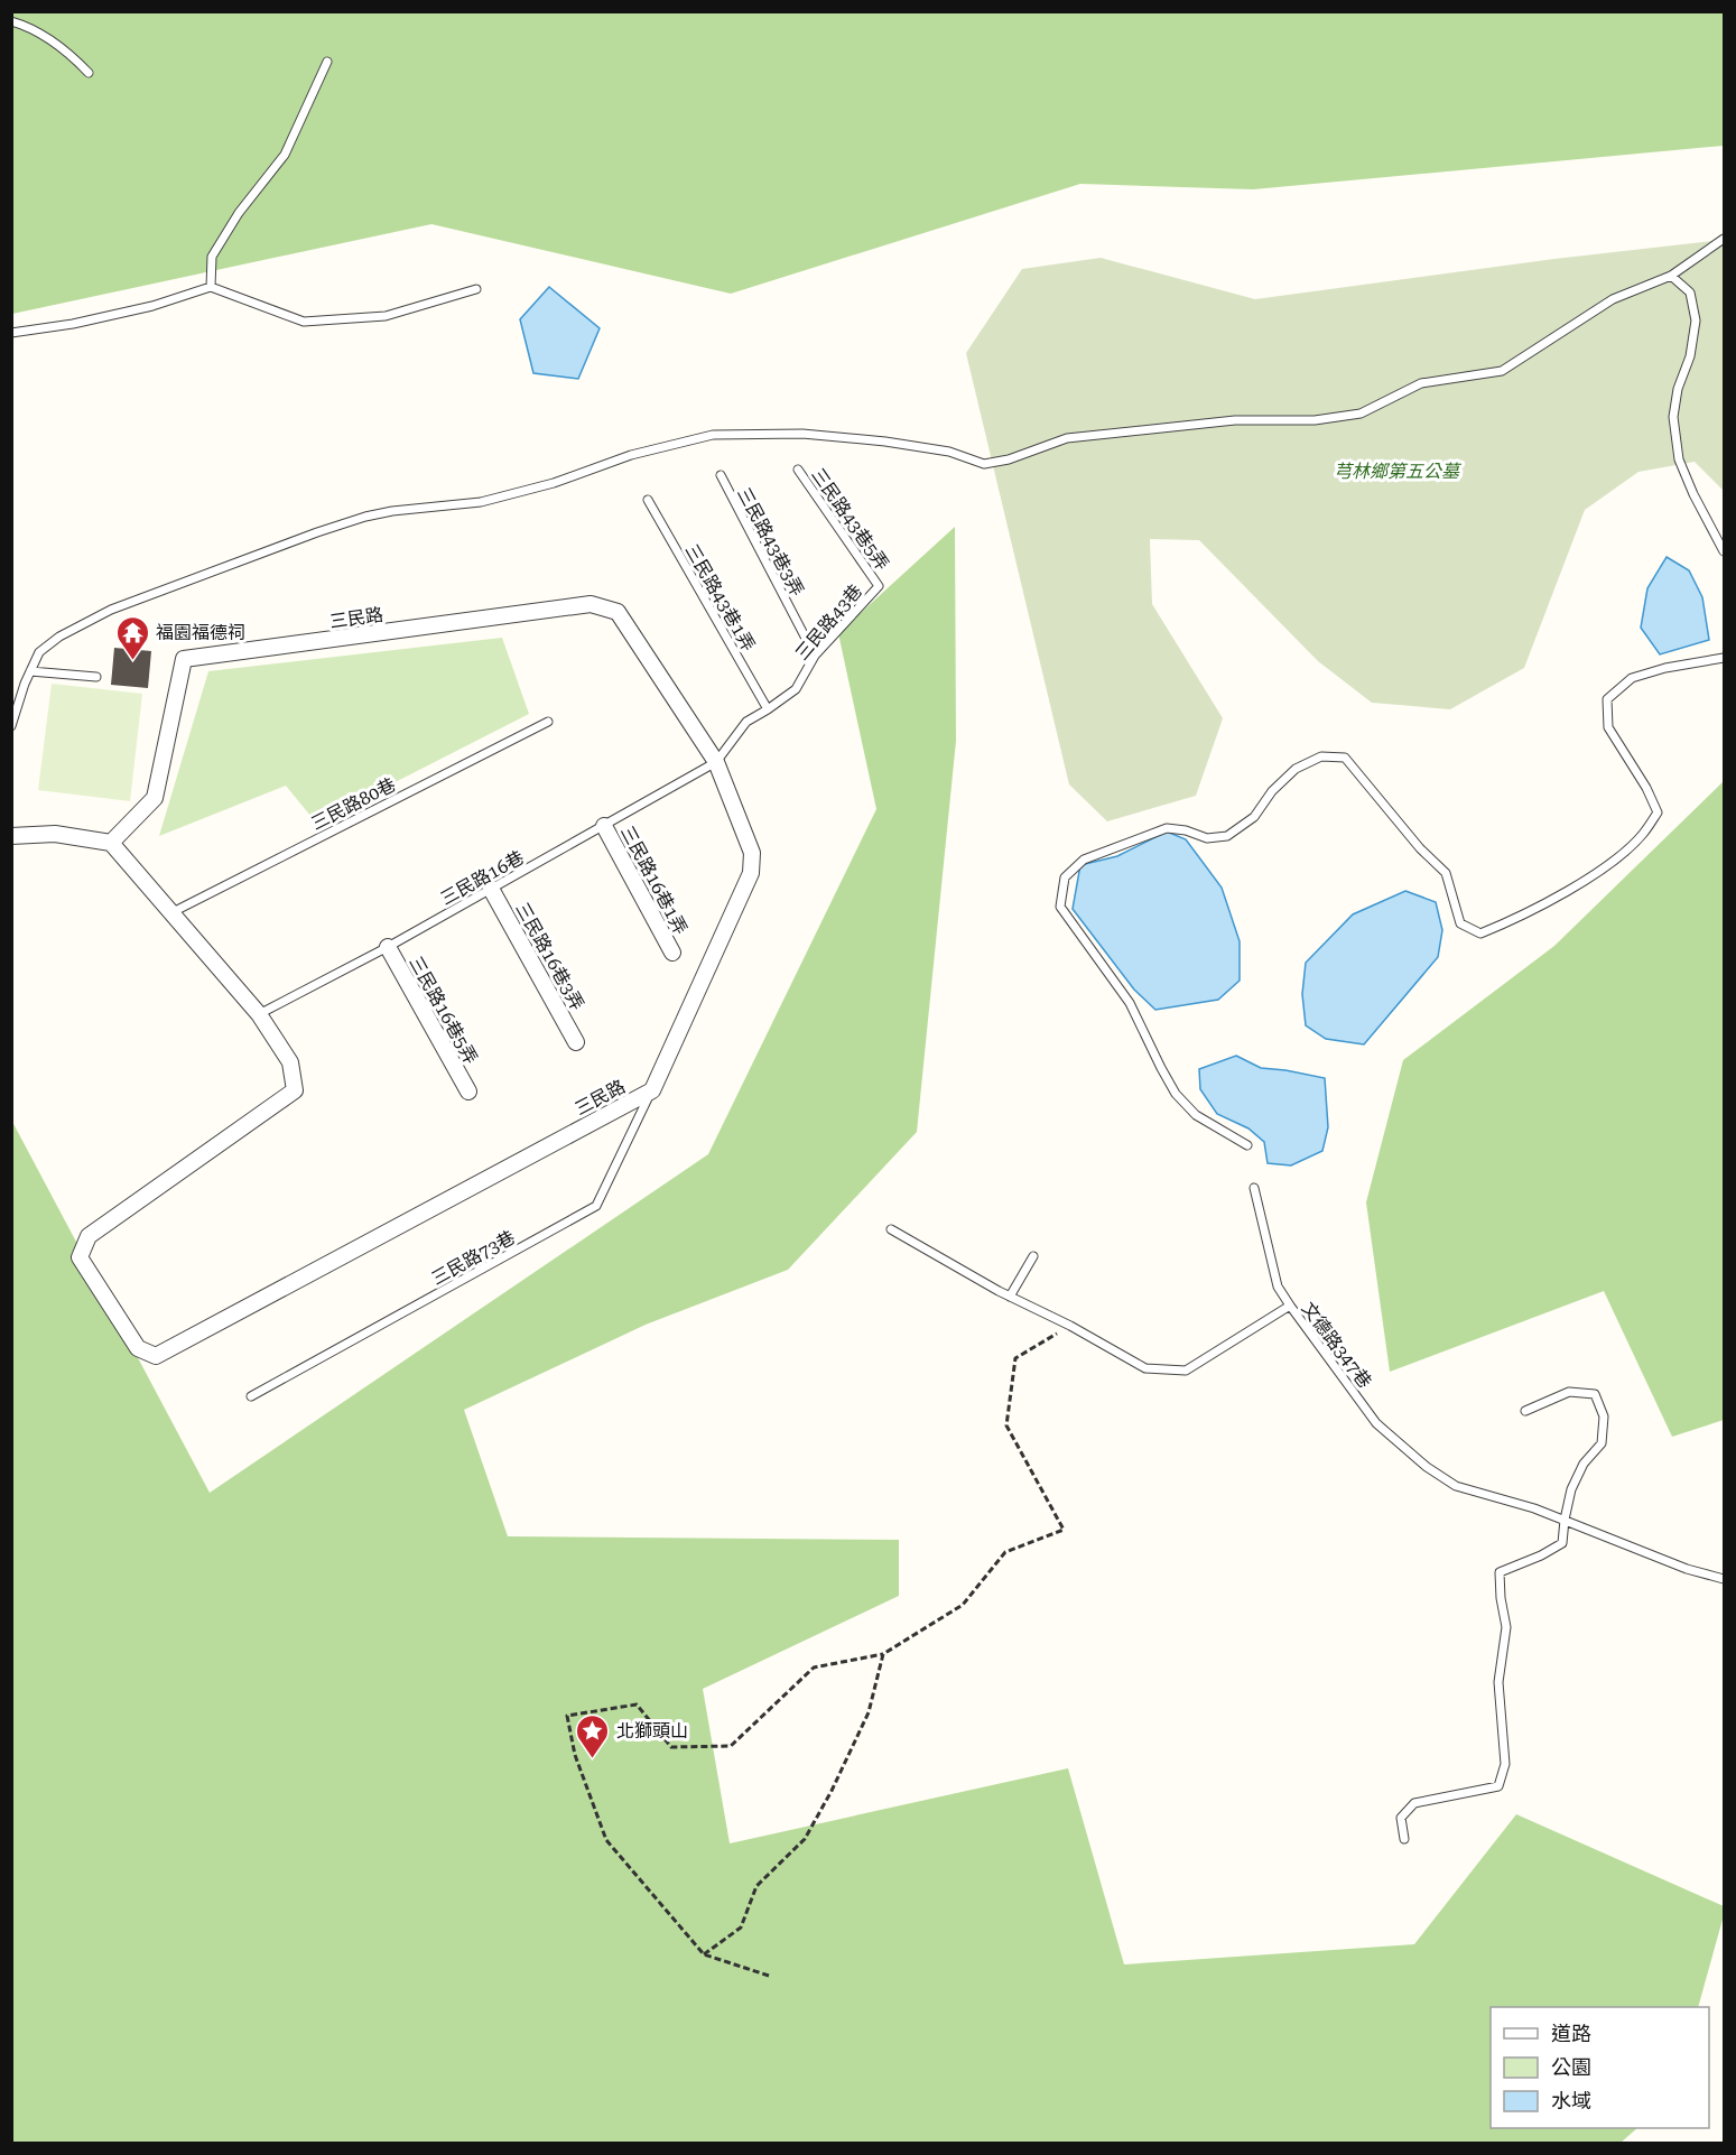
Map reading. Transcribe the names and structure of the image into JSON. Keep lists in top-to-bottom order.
{
  "streets": {
    "street": [
      "三民路",
      "三民路16巷1弄",
      "三民路16巷3弄",
      "三民路16巷5弄"
    ],
    "lane": [
      "三民路43巷5弄",
      "三民路43巷3弄",
      "三民路43巷1弄",
      "三民路43巷",
      "三民路80巷",
      "三民路16巷",
      "三民路73巷",
      "文德路347巷"
    ]
  },
  "crossings": [
    ["三民路43巷5弄", "三民路43巷"],
    ["三民路43巷3弄", "三民路43巷"],
    ["三民路43巷1弄", "三民路43巷"],
    ["三民路", "三民路43巷"],
    ["三民路", "三民路80巷"],
    ["三民路", "三民路16巷"],
    ["三民路", "三民路73巷"],
    ["三民路43巷", "三民路16巷"],
    ["三民路16巷", "三民路16巷1弄"],
    ["三民路16巷", "三民路16巷3弄"],
    ["三民路16巷", "三民路16巷5弄"]
  ],
  "parks": ["芎林鄉第五公墓"],
  "places": {
    "temple": ["福園福德祠"],
    "place": ["北獅頭山"]
  },
  "legend": ["道路", "公園", "水域"]
}
